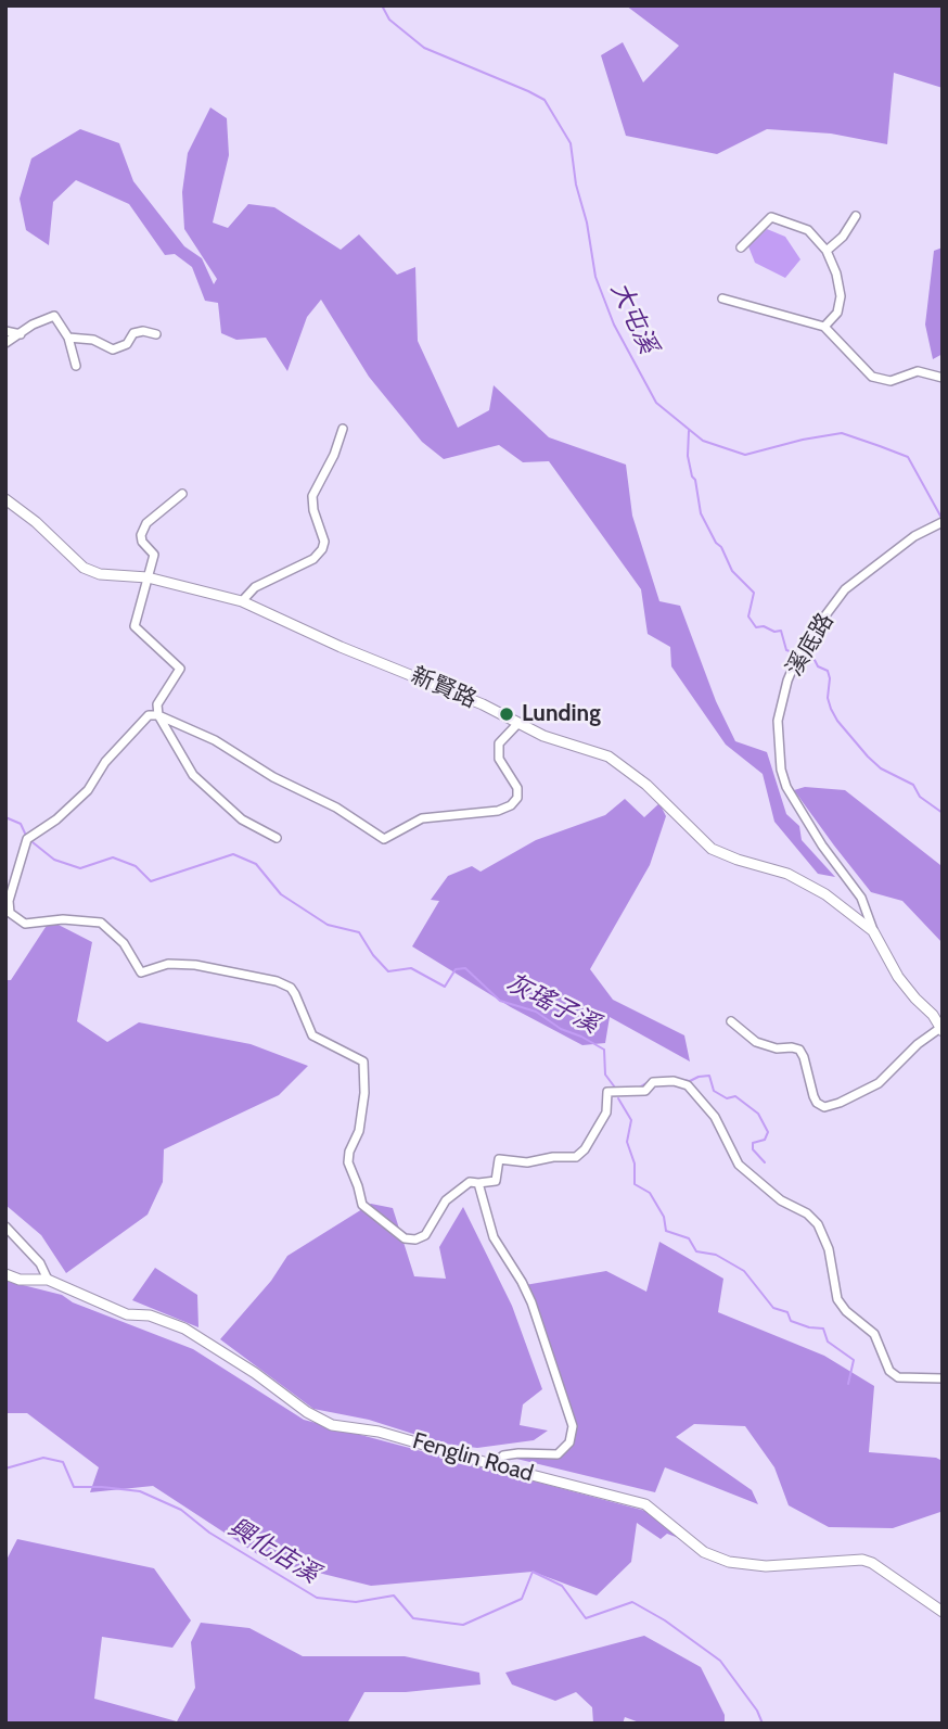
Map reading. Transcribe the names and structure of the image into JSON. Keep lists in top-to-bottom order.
{
  "streets": {
    "street": ["溪底路", "新賢路", "Fenglin Road"]
  },
  "crossings": [
    ["溪底路", "新賢路"]
  ],
  "water": ["大屯溪", "灰瑤子溪", "興化店溪"],
  "places": ["Lunding"]
}
